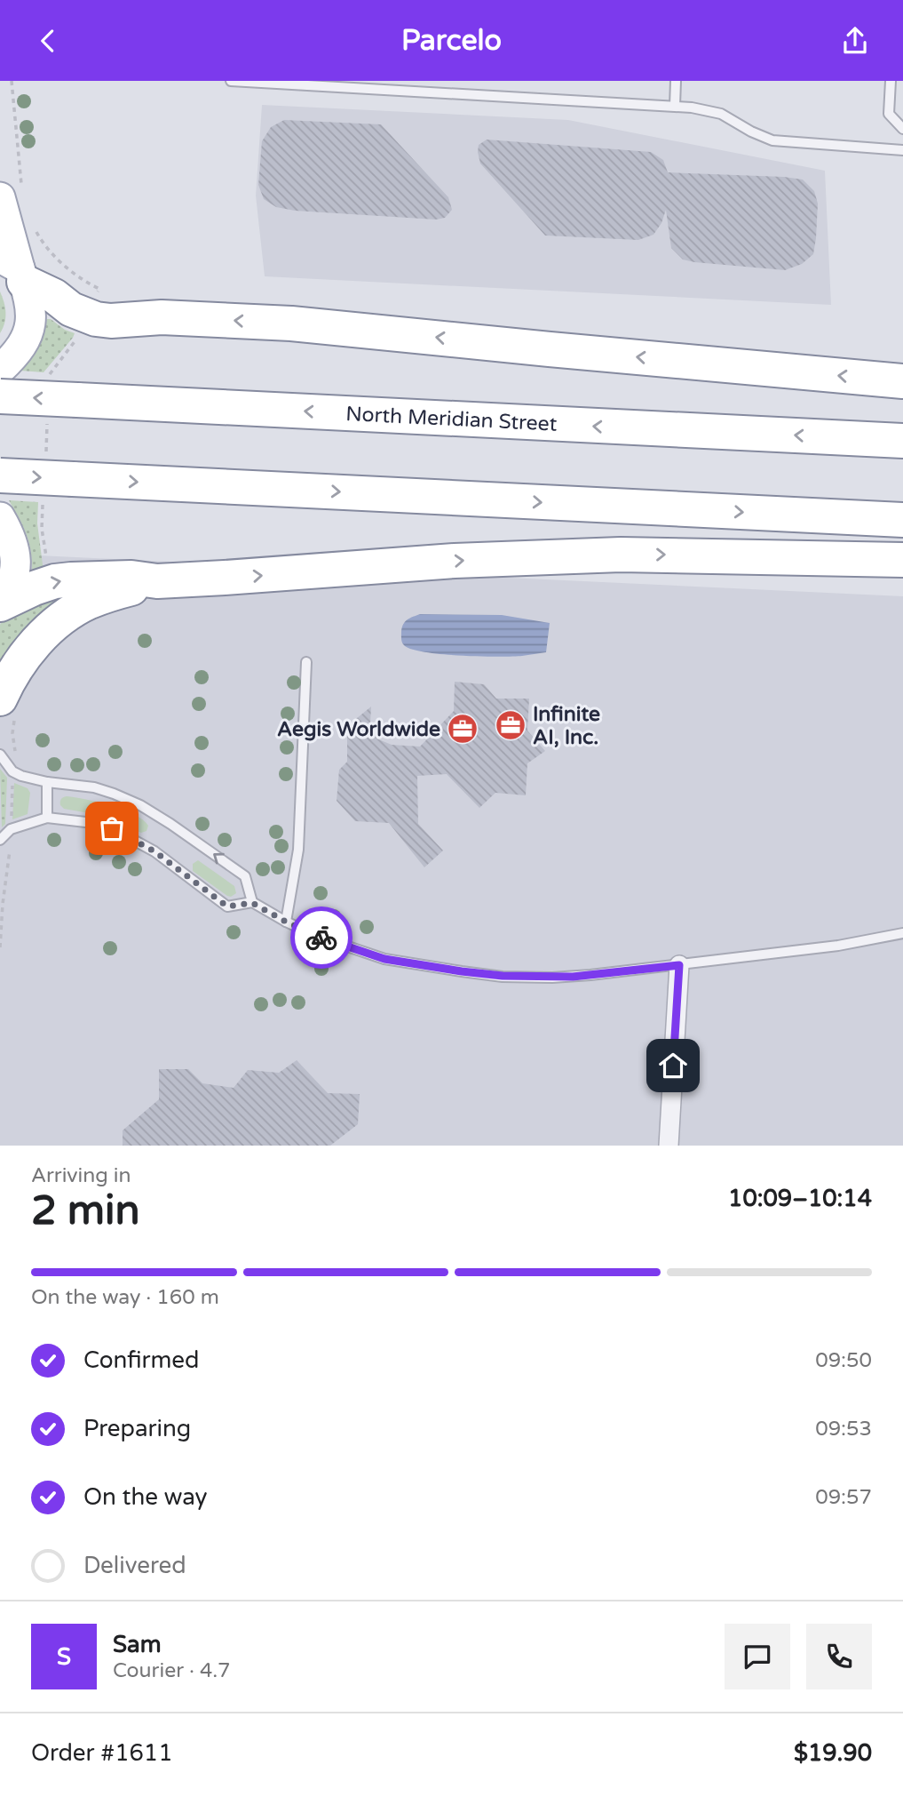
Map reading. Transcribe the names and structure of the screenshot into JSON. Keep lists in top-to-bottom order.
{
  "streets": {
    "highway": ["North Meridian Street"]
  },
  "places": {
    "office": ["Infinite AI, Inc.", "Aegis Worldwide"]
  },
  "page": {
    "header": "Parcelo",
    "heading": ["2 min", "Arriving in", "10:09–10:14"],
    "panel": [
      "Sam",
      "Courier · 4.7",
      "Order #1611",
      "$19.90"
    ],
    "bar": "On the way · 160 m",
    "list": [
      ["Confirmed", "09:50"],
      ["Preparing", "09:53"],
      ["On the way", "09:57"],
      "Delivered"
    ],
    "round": "S"
  }
}
